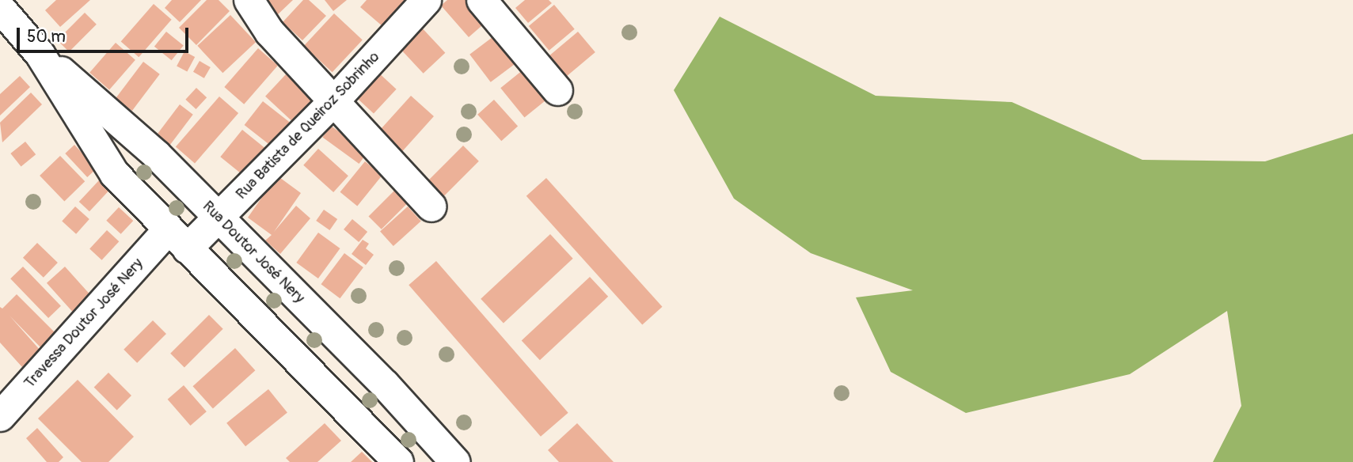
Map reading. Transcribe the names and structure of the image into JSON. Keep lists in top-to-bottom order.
{
  "streets": {
    "street": ["Rua Batista de Queiroz Sobrinho", "Rua Doutor José Nery", "Travessa Doutor José Nery"]
  },
  "crossings": [
    ["Rua Batista de Queiroz Sobrinho", "Rua Doutor José Nery"],
    ["Rua Batista de Queiroz Sobrinho", "Travessa Doutor José Nery"],
    ["Rua Doutor José Nery", "Travessa Doutor José Nery"]
  ],
  "scale_bar": "50 m"
}
